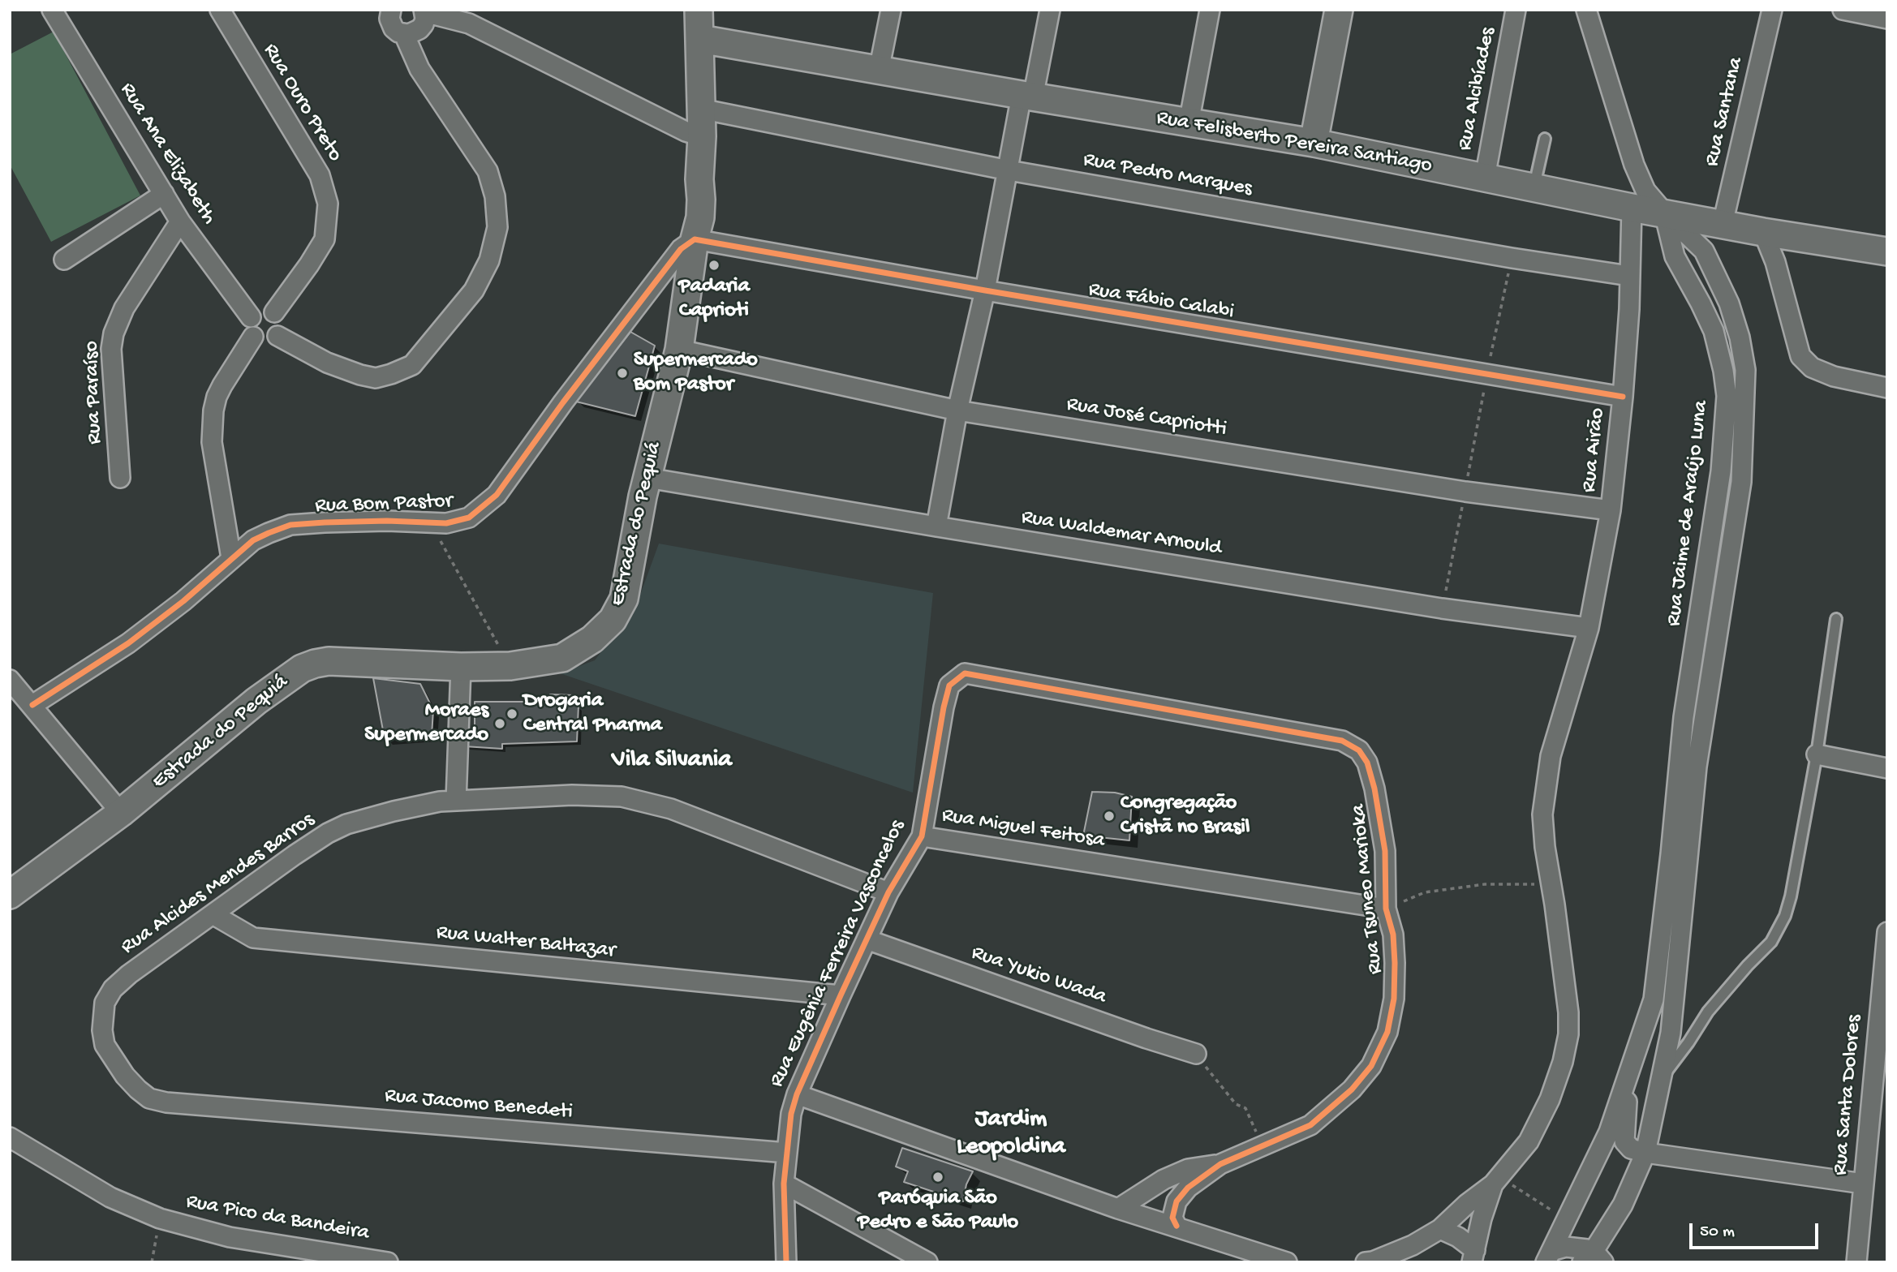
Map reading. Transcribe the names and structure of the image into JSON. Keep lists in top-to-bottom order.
{
  "streets": {
    "street": [
      "Rua Alcibíades",
      "Rua Ouro Preto",
      "Rua Santana",
      "Rua Felisberto Pereira Santiago",
      "Rua Ana Elizabeth",
      "Rua Pedro Marques",
      "Rua Fábio Calabi",
      "Rua Paraíso",
      "Rua José Capriotti",
      "Rua Airão",
      "Rua Bom Pastor",
      "Rua Jaime de Araújo Luna",
      "Estrada do Pequiá",
      "Rua Waldemar Arnould",
      "Rua Miguel Feitosa",
      "Rua Alcides Mendes Barros",
      "Rua Tsuneo Marioka",
      "Rua Walter Baltazar",
      "Rua Eugênia Ferreira Vasconcelos",
      "Rua Yukio Wada",
      "Rua Santa Dolores",
      "Rua Jacomo Benedeti",
      "Rua Pico da Bandeira"
    ]
  },
  "crossings": [
    ["Rua Alcibíades", "Rua Felisberto Pereira Santiago"],
    ["Rua Ouro Preto", "Rua Ana Elizabeth"],
    ["Rua Santana", "Rua Felisberto Pereira Santiago"],
    ["Rua Felisberto Pereira Santiago", "Rua Airão"],
    ["Rua Felisberto Pereira Santiago", "Rua Jaime de Araújo Luna"],
    ["Rua Felisberto Pereira Santiago", "Estrada do Pequiá"],
    ["Rua Ana Elizabeth", "Rua Paraíso"],
    ["Rua Pedro Marques", "Rua Airão"],
    ["Rua Pedro Marques", "Estrada do Pequiá"],
    ["Rua Fábio Calabi", "Rua Airão"],
    ["Rua Fábio Calabi", "Rua Bom Pastor"],
    ["Rua Fábio Calabi", "Estrada do Pequiá"],
    ["Rua José Capriotti", "Rua Airão"],
    ["Rua José Capriotti", "Estrada do Pequiá"],
    ["Rua Airão", "Rua Waldemar Arnould"],
    ["Rua Bom Pastor", "Estrada do Pequiá"],
    ["Estrada do Pequiá", "Rua Waldemar Arnould"],
    ["Rua Miguel Feitosa", "Rua Tsuneo Marioka"],
    ["Rua Miguel Feitosa", "Rua Eugênia Ferreira Vasconcelos"],
    ["Rua Alcides Mendes Barros", "Rua Walter Baltazar"],
    ["Rua Alcides Mendes Barros", "Rua Eugênia Ferreira Vasconcelos"],
    ["Rua Alcides Mendes Barros", "Rua Jacomo Benedeti"],
    ["Rua Tsuneo Marioka", "Rua Eugênia Ferreira Vasconcelos"],
    ["Rua Walter Baltazar", "Rua Eugênia Ferreira Vasconcelos"],
    ["Rua Eugênia Ferreira Vasconcelos", "Rua Yukio Wada"],
    ["Rua Eugênia Ferreira Vasconcelos", "Rua Jacomo Benedeti"]
  ],
  "districts": ["Vila Silvania", "Jardim Leopoldina"],
  "places": [
    "Padaria Caprioti",
    "Supermercado Bom Pastor",
    "Drogaria Central Pharma",
    "Moraes Supermercado",
    "Congregação Cristã no Brasil",
    "Paróquia São Pedro e São Paulo"
  ],
  "scale_bar": "50 m"
}
